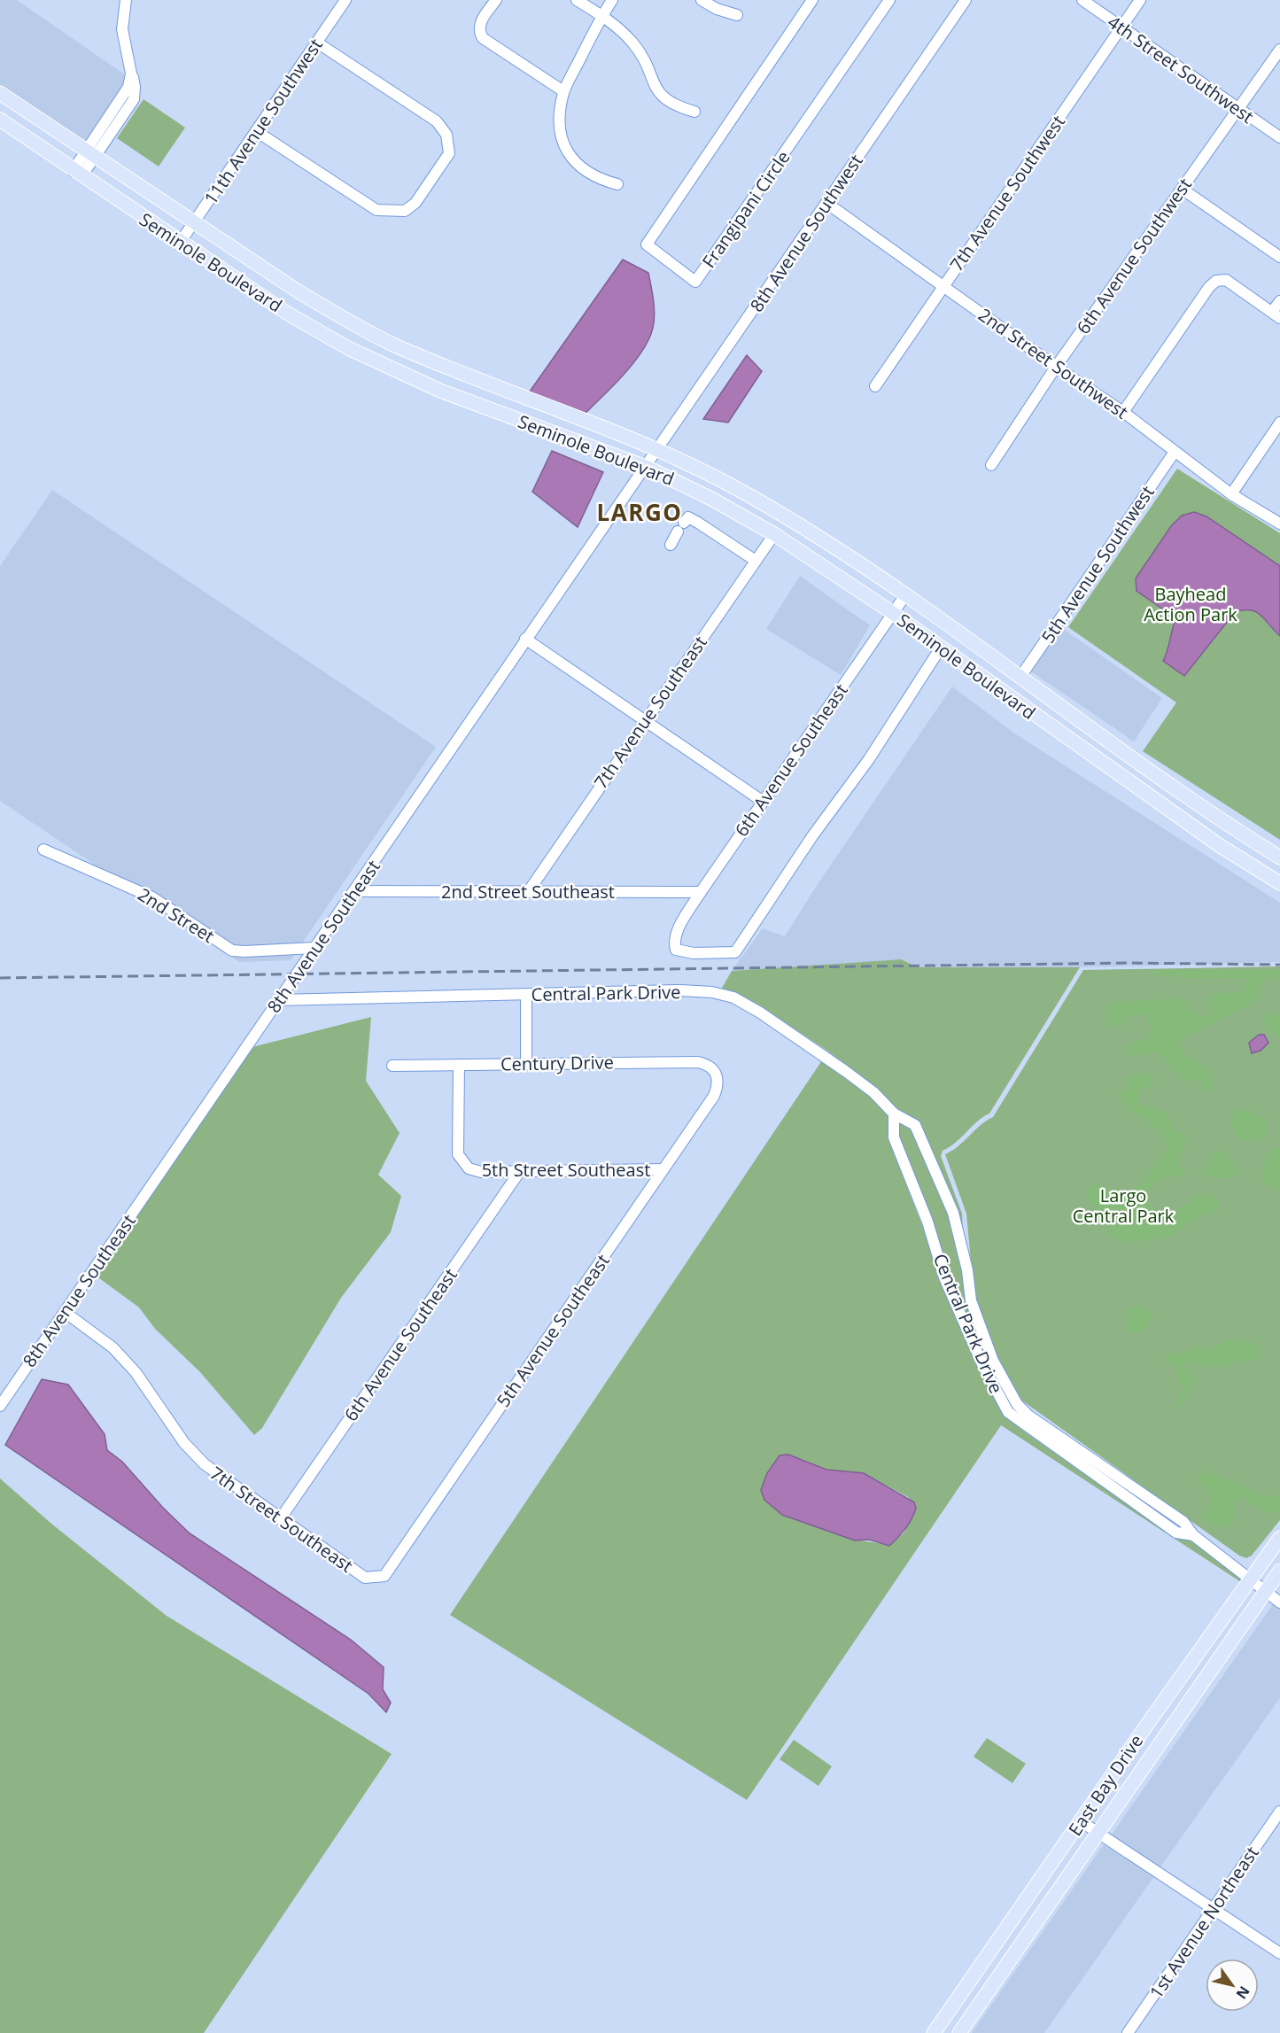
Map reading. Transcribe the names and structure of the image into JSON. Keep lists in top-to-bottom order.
{
  "streets": {
    "main road": ["Seminole Boulevard", "East Bay Drive"],
    "street": [
      "4th Street Southwest",
      "11th Avenue Southwest",
      "7th Avenue Southwest",
      "Frangipani Circle",
      "8th Avenue Southwest",
      "6th Avenue Southwest",
      "2nd Street Southwest",
      "5th Avenue Southwest",
      "7th Avenue Southeast",
      "6th Avenue Southeast",
      "2nd Street Southeast",
      "2nd Street",
      "8th Avenue Southeast",
      "Central Park Drive",
      "Century Drive",
      "5th Street Southeast",
      "5th Avenue Southeast",
      "7th Street Southeast",
      "1st Avenue Northeast"
    ]
  },
  "crossings": [
    ["4th Street Southwest", "7th Avenue Southwest"],
    ["4th Street Southwest", "6th Avenue Southwest"],
    ["11th Avenue Southwest", "Seminole Boulevard"],
    ["7th Avenue Southwest", "2nd Street Southwest"],
    ["8th Avenue Southwest", "Seminole Boulevard"],
    ["8th Avenue Southwest", "2nd Street Southwest"],
    ["8th Avenue Southwest", "8th Avenue Southeast"],
    ["6th Avenue Southwest", "2nd Street Southwest"],
    ["Seminole Boulevard", "5th Avenue Southwest"],
    ["Seminole Boulevard", "7th Avenue Southeast"],
    ["Seminole Boulevard", "6th Avenue Southeast"],
    ["Seminole Boulevard", "8th Avenue Southeast"],
    ["2nd Street Southwest", "5th Avenue Southwest"],
    ["7th Avenue Southeast", "2nd Street Southeast"],
    ["6th Avenue Southeast", "2nd Street Southeast"],
    ["6th Avenue Southeast", "5th Street Southeast"],
    ["6th Avenue Southeast", "7th Street Southeast"],
    ["2nd Street Southeast", "8th Avenue Southeast"],
    ["2nd Street", "8th Avenue Southeast"],
    ["8th Avenue Southeast", "Central Park Drive"],
    ["8th Avenue Southeast", "7th Street Southeast"],
    ["Central Park Drive", "East Bay Drive"],
    ["Century Drive", "5th Street Southeast"],
    ["Century Drive", "5th Avenue Southeast"],
    ["5th Street Southeast", "5th Avenue Southeast"],
    ["5th Avenue Southeast", "7th Street Southeast"]
  ],
  "districts": ["LARGO"],
  "parks": ["Bayhead Action Park", "Largo Central Park"],
  "north": "bottom right"
}
